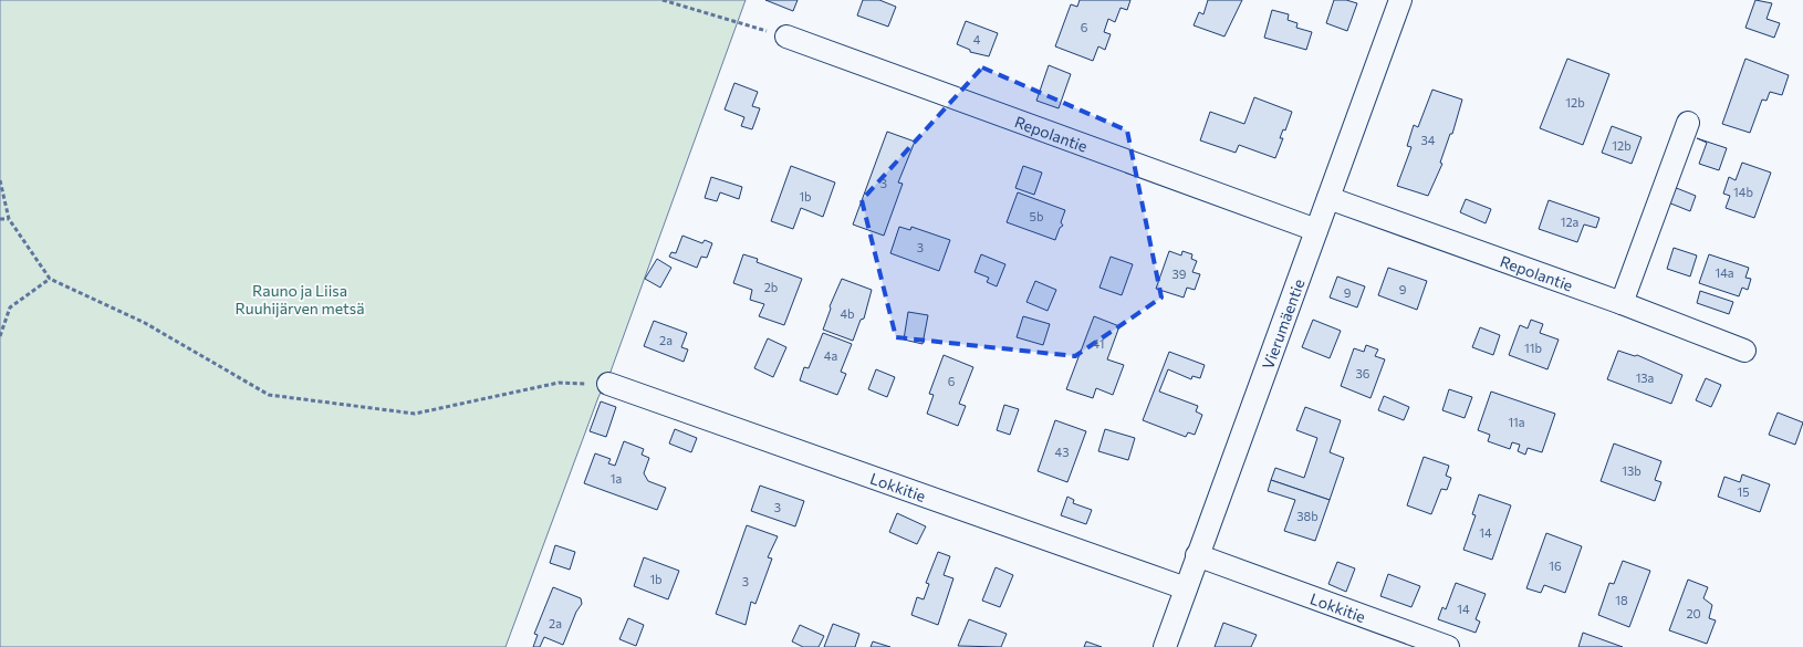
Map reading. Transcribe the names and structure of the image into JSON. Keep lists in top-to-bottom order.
{
  "streets": {
    "street": ["Repolantie", "Vierumäentie", "Lokkitie"]
  },
  "crossings": [
    ["Repolantie", "Vierumäentie"],
    ["Vierumäentie", "Lokkitie"]
  ],
  "parks": ["Rauno ja Liisa Ruuhijärven metsä"],
  "house_numbers": [
    "6",
    "4",
    "12b",
    "34",
    "12b",
    "3",
    "14b",
    "1b",
    "5b",
    "12a",
    "3",
    "14a",
    "39",
    "2b",
    "9",
    "9",
    "4b",
    "2a",
    "41",
    "11b",
    "4a",
    "36",
    "13a",
    "6",
    "11a",
    "43",
    "13b",
    "1a",
    "15",
    "3",
    "38b",
    "14",
    "16",
    "1b",
    "3",
    "18",
    "14",
    "20",
    "2a"
  ]
}
